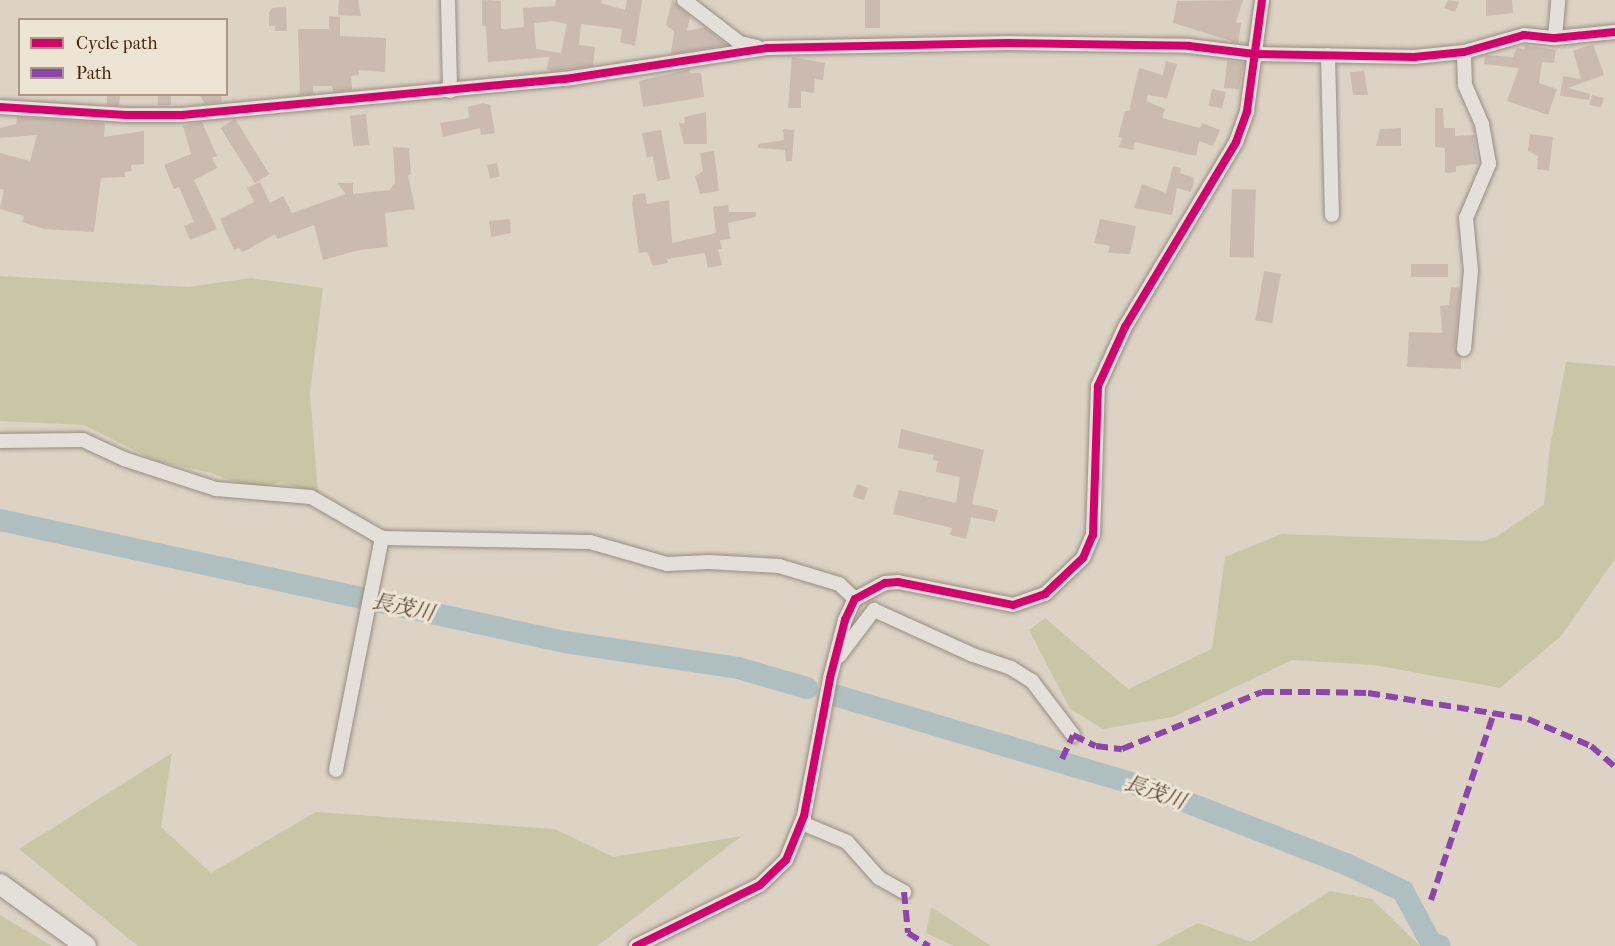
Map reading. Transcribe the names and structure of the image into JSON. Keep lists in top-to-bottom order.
{
  "water": ["長茂川"],
  "legend": ["Cycle path", "Path"]
}
